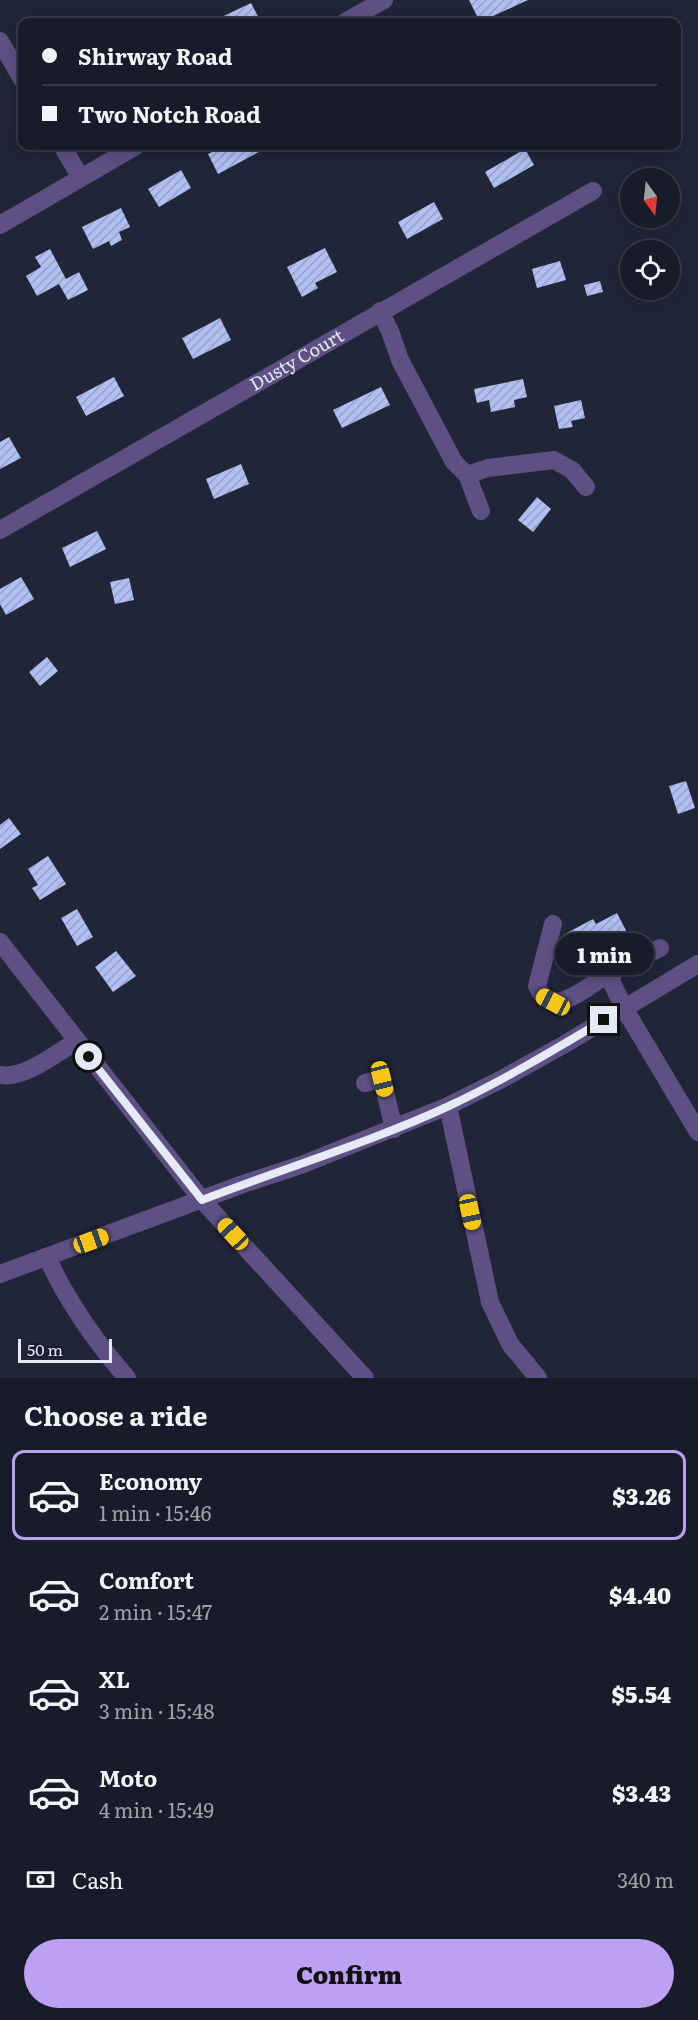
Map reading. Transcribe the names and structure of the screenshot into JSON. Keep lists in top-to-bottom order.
{
  "streets": {
    "street": ["Dusty Court"]
  },
  "scale_bar": "50 m",
  "north": "bottom",
  "page": {
    "banner": ["Shirway Road", "Two Notch Road"],
    "bubble": "1 min",
    "scale": "50 m",
    "heading": "Choose a ride",
    "list": [
      {
        "name": "Economy",
        "note": "1 min · 15:46",
        "value": "$3.26"
      },
      {
        "name": "Comfort",
        "note": "2 min · 15:47",
        "value": "$4.40"
      },
      {
        "name": "XL",
        "note": "3 min · 15:48",
        "value": "$5.54"
      },
      {
        "name": "Moto",
        "note": "4 min · 15:49",
        "value": "$3.43"
      }
    ],
    "pay": ["Cash", "340 m"],
    "buttons": "Confirm"
  }
}
